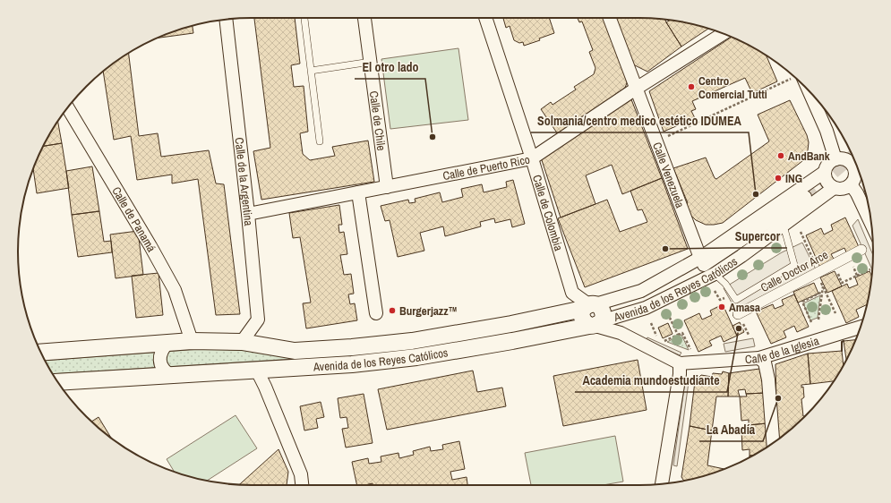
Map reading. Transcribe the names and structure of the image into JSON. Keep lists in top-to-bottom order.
{
  "streets": {
    "street": [
      "Calle de Chile",
      "Calle de Puerto Rico",
      "Calle Venezuela",
      "Calle de la Argentina",
      "Calle de Colombia",
      "Calle de Panamá",
      "Calle Doctor Arce",
      "Avenida de los Reyes Católicos",
      "Calle de la Iglesia"
    ]
  },
  "crossings": [
    ["Calle de Chile", "Calle de Puerto Rico"],
    ["Calle de Puerto Rico", "Calle Venezuela"],
    ["Calle de Puerto Rico", "Calle de la Argentina"],
    ["Calle de Puerto Rico", "Calle de Colombia"],
    ["Calle Venezuela", "Avenida de los Reyes Católicos"],
    ["Calle de la Argentina", "Avenida de los Reyes Católicos"],
    ["Calle de Colombia", "Avenida de los Reyes Católicos"],
    ["Calle de Panamá", "Avenida de los Reyes Católicos"]
  ],
  "places": [
    "Centro Comercial Tutti",
    "El otro lado",
    "AndBank",
    "ING",
    "Solmania/centro medico estético IDUMEA",
    "Supercor",
    "Amasa",
    "Burgerjazz™",
    "Academia mundoestudiante",
    "La Abadía"
  ]
}
